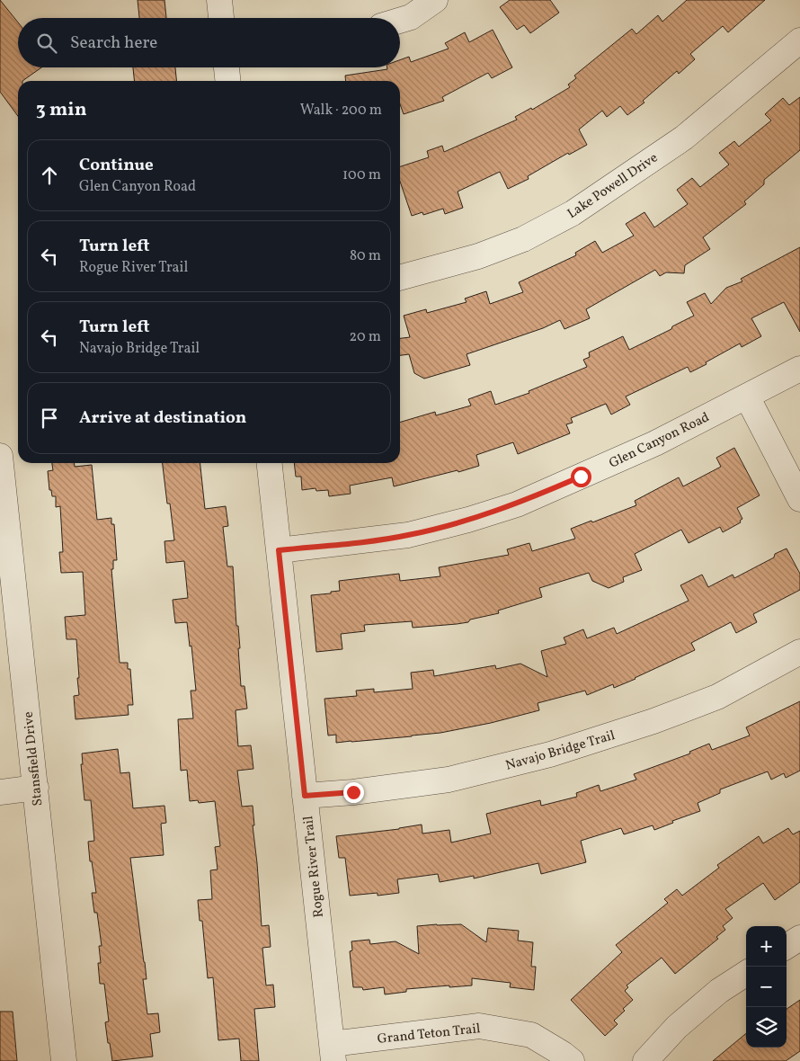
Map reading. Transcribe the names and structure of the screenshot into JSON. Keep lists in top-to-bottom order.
{
  "streets": {
    "street": [
      "Lake Powell Drive",
      "Glen Canyon Road",
      "Navajo Bridge Trail",
      "Stansfield Drive",
      "Rogue River Trail",
      "Grand Teton Trail"
    ]
  },
  "crossings": [
    ["Glen Canyon Road", "Rogue River Trail"],
    ["Navajo Bridge Trail", "Rogue River Trail"],
    ["Rogue River Trail", "Grand Teton Trail"]
  ],
  "page": {
    "search": "Search here",
    "heading": ["3 min", "Walk · 200 m"],
    "list": [
      ["Continue", "Glen Canyon Road", "100 m"],
      ["Turn left", "Rogue River Trail", "80 m"],
      ["Turn left", "Navajo Bridge Trail", "20 m"],
      "Arrive at destination"
    ],
    "map_buttons": ["+", "−"]
  }
}
